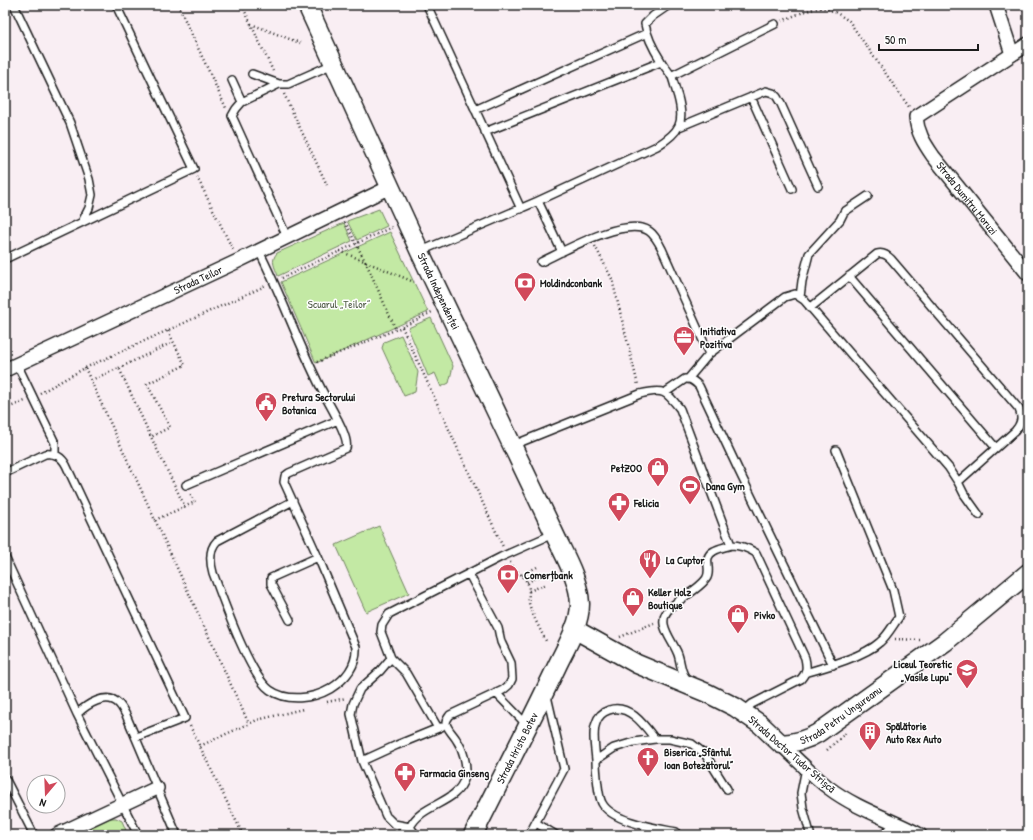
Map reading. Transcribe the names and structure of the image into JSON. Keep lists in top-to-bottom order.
{
  "streets": {
    "main road": [
      "Strada Independenței",
      "Strada Petru Ungureanu",
      "Strada Hristo Botev",
      "Strada Doctor Tudor Strișcă"
    ],
    "street": ["Strada Dumitru Moruzi", "Strada Teilor"]
  },
  "crossings": [
    ["Strada Teilor", "Strada Independenței"],
    ["Strada Independenței", "Strada Hristo Botev"],
    ["Strada Independenței", "Strada Doctor Tudor Strișcă"],
    ["Strada Petru Ungureanu", "Strada Doctor Tudor Strișcă"],
    ["Strada Hristo Botev", "Strada Doctor Tudor Strișcă"]
  ],
  "parks": ["Scuarul „Teilor”"],
  "places": {
    "bank": ["Moldindconbank", "Comerțbank"],
    "office": ["Initiativa Pozitiva"],
    "public building": ["Pretura Sectorului Botanica"],
    "shop": ["PetZOO", "Keller Holz Boutique", "Pivko"],
    "sports": ["Dana Gym"],
    "pharmacy": ["Felicia", "Farmacia Ginseng"],
    "restaurant": ["La Cuptor"],
    "school or university": ["Liceul Teoretic „Vasile Lupu“"],
    "building": ["Spălătorie Auto Rex Auto"],
    "church": ["Biserica „Sfântul Ioan Botezătorul”"]
  },
  "scale_bar": "50 m",
  "north": "bottom"
}
